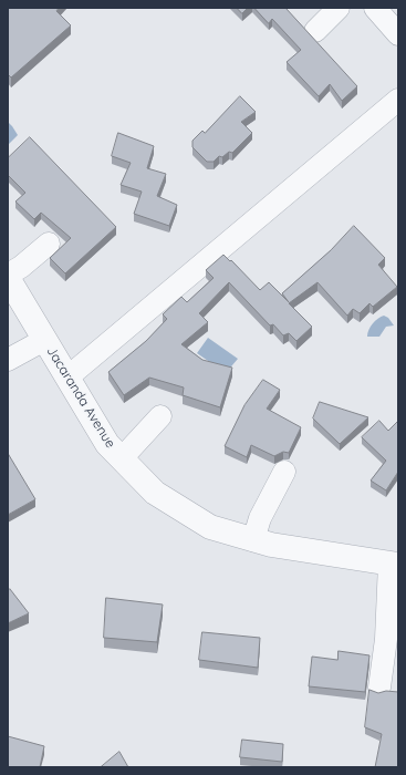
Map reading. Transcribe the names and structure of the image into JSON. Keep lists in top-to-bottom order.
{
  "streets": {
    "street": ["Jacaranda Avenue"]
  }
}
